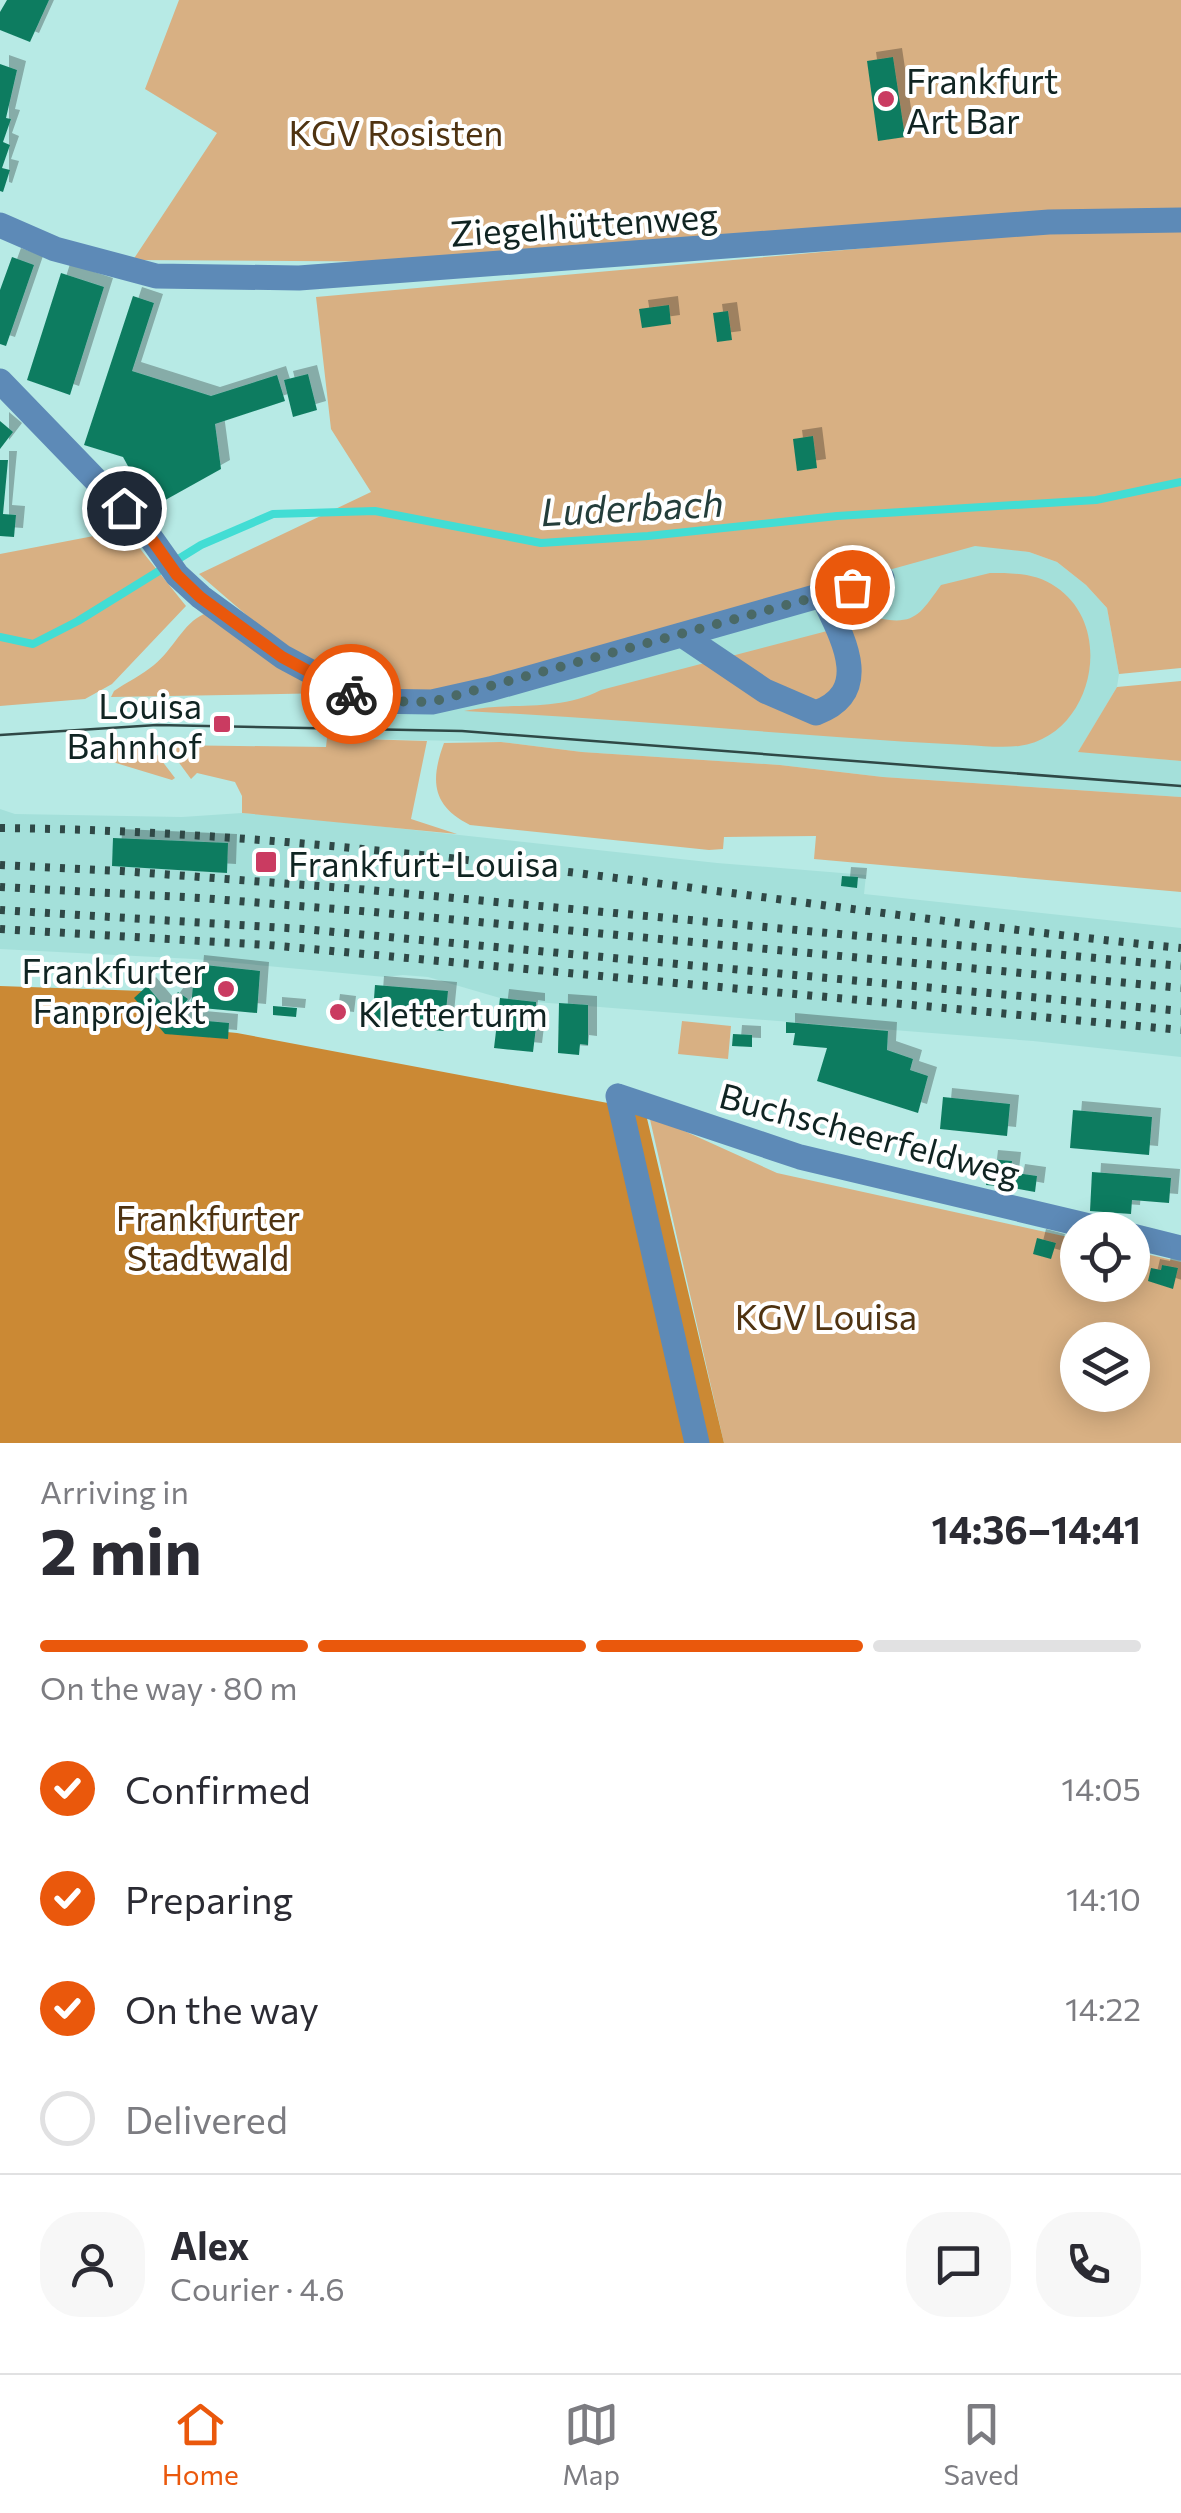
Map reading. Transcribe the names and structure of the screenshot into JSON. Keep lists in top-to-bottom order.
{
  "streets": {
    "lane": ["Ziegelhüttenweg", "Buchscheerfeldweg"]
  },
  "water": ["Luderbach"],
  "parks": ["KGV Rosisten", "Frankfurter Stadtwald", "KGV Louisa"],
  "places": {
    "other": ["Frankfurt Art Bar", "Frankfurter Fanprojekt", "Kletterturm"],
    "transit": ["Louisa Bahnhof", "Frankfurt-Louisa"]
  },
  "page": {
    "heading": ["2 min", "Arriving in", "14:36–14:41"],
    "panel": ["Alex", "Courier · 4.6"],
    "bar": "On the way · 80 m",
    "list": [
      ["Confirmed", "14:05"],
      ["Preparing", "14:10"],
      ["On the way", "14:22"],
      "Delivered"
    ],
    "tabs": ["Home", "Map", "Saved"]
  }
}
